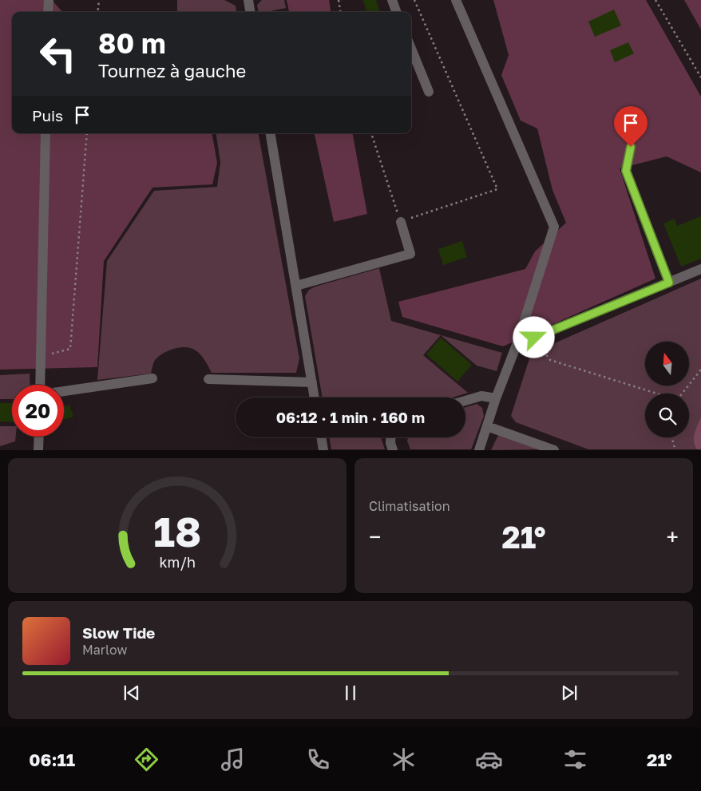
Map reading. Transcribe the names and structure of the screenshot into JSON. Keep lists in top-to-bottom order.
{
  "north": "top",
  "page": {
    "turn": ["80 m", "Tournez à gauche"],
    "then": "Puis",
    "limit": "20",
    "trip": "06:12 · 1 min · 160 m",
    "tile": "Climatisation",
    "heat": ["−", "21°", "+"],
    "song": ["Slow Tide", "Marlow"],
    "tabs": ["06:11", "21°"],
    "gauge": ["18", "km/h"]
  }
}
